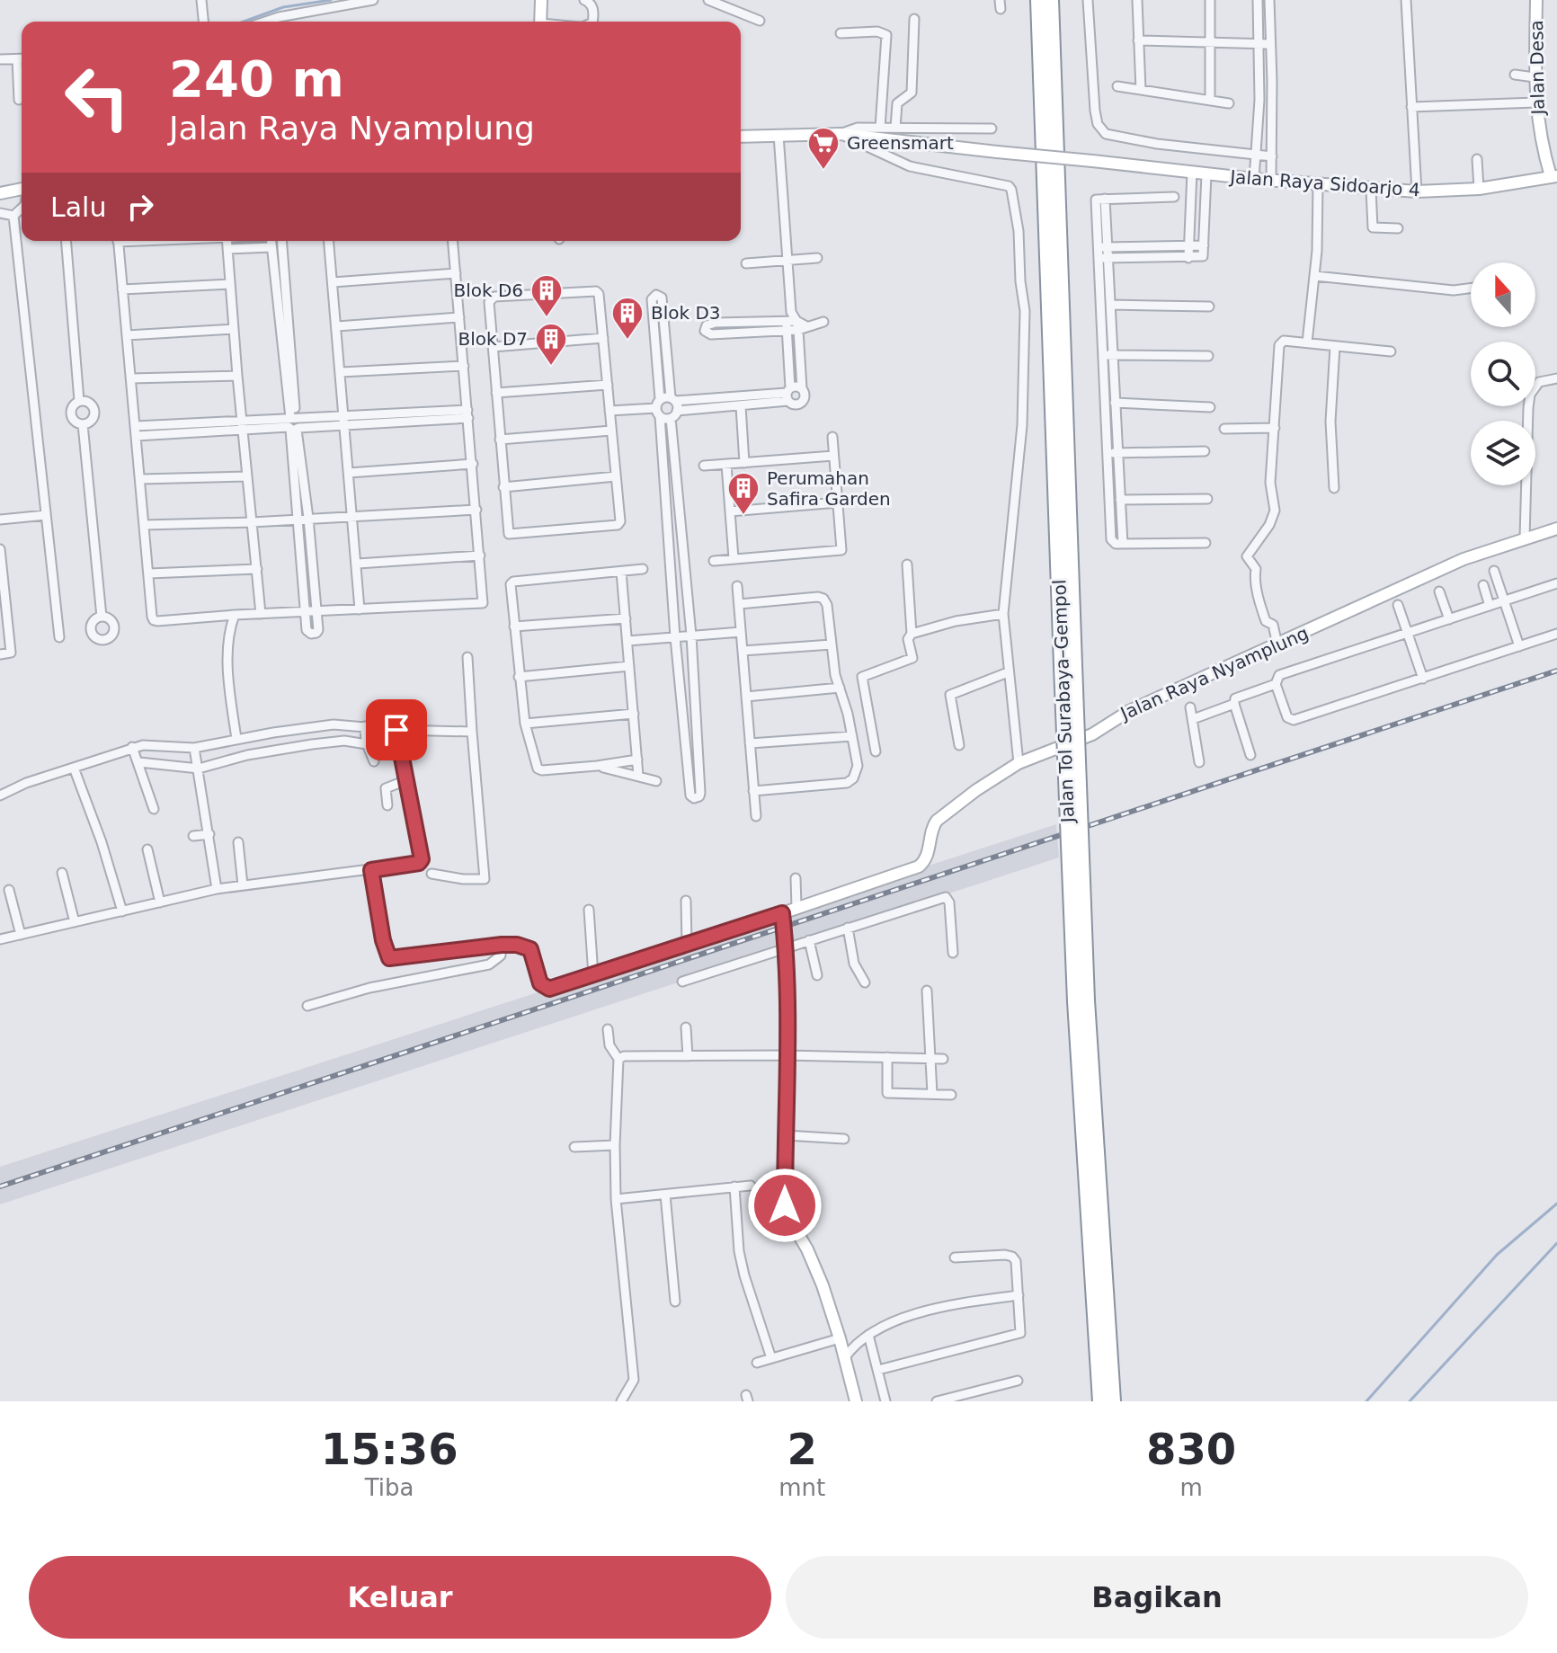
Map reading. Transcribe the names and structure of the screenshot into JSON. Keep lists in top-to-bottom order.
{
  "streets": {
    "highway": ["Jalan Tol Surabaya–Gempol"],
    "street": ["Jalan Desa", "Jalan Raya Sidoarjo 4", "Jalan Raya Nyamplung"]
  },
  "crossings": [
    ["Jalan Desa", "Jalan Raya Sidoarjo 4"]
  ],
  "places": {
    "supermarket": ["Greensmart"],
    "building": [
      "Blok D6",
      "Blok D3",
      "Blok D7",
      "Perumahan Safira Garden"
    ]
  },
  "north": "top",
  "page": {
    "turn": ["240 m", "Jalan Raya Nyamplung"],
    "then": "Lalu",
    "eta": [
      "15:36",
      "Tiba",
      "2",
      "mnt",
      "830",
      "m"
    ],
    "buttons": ["Keluar", "Bagikan"]
  }
}
